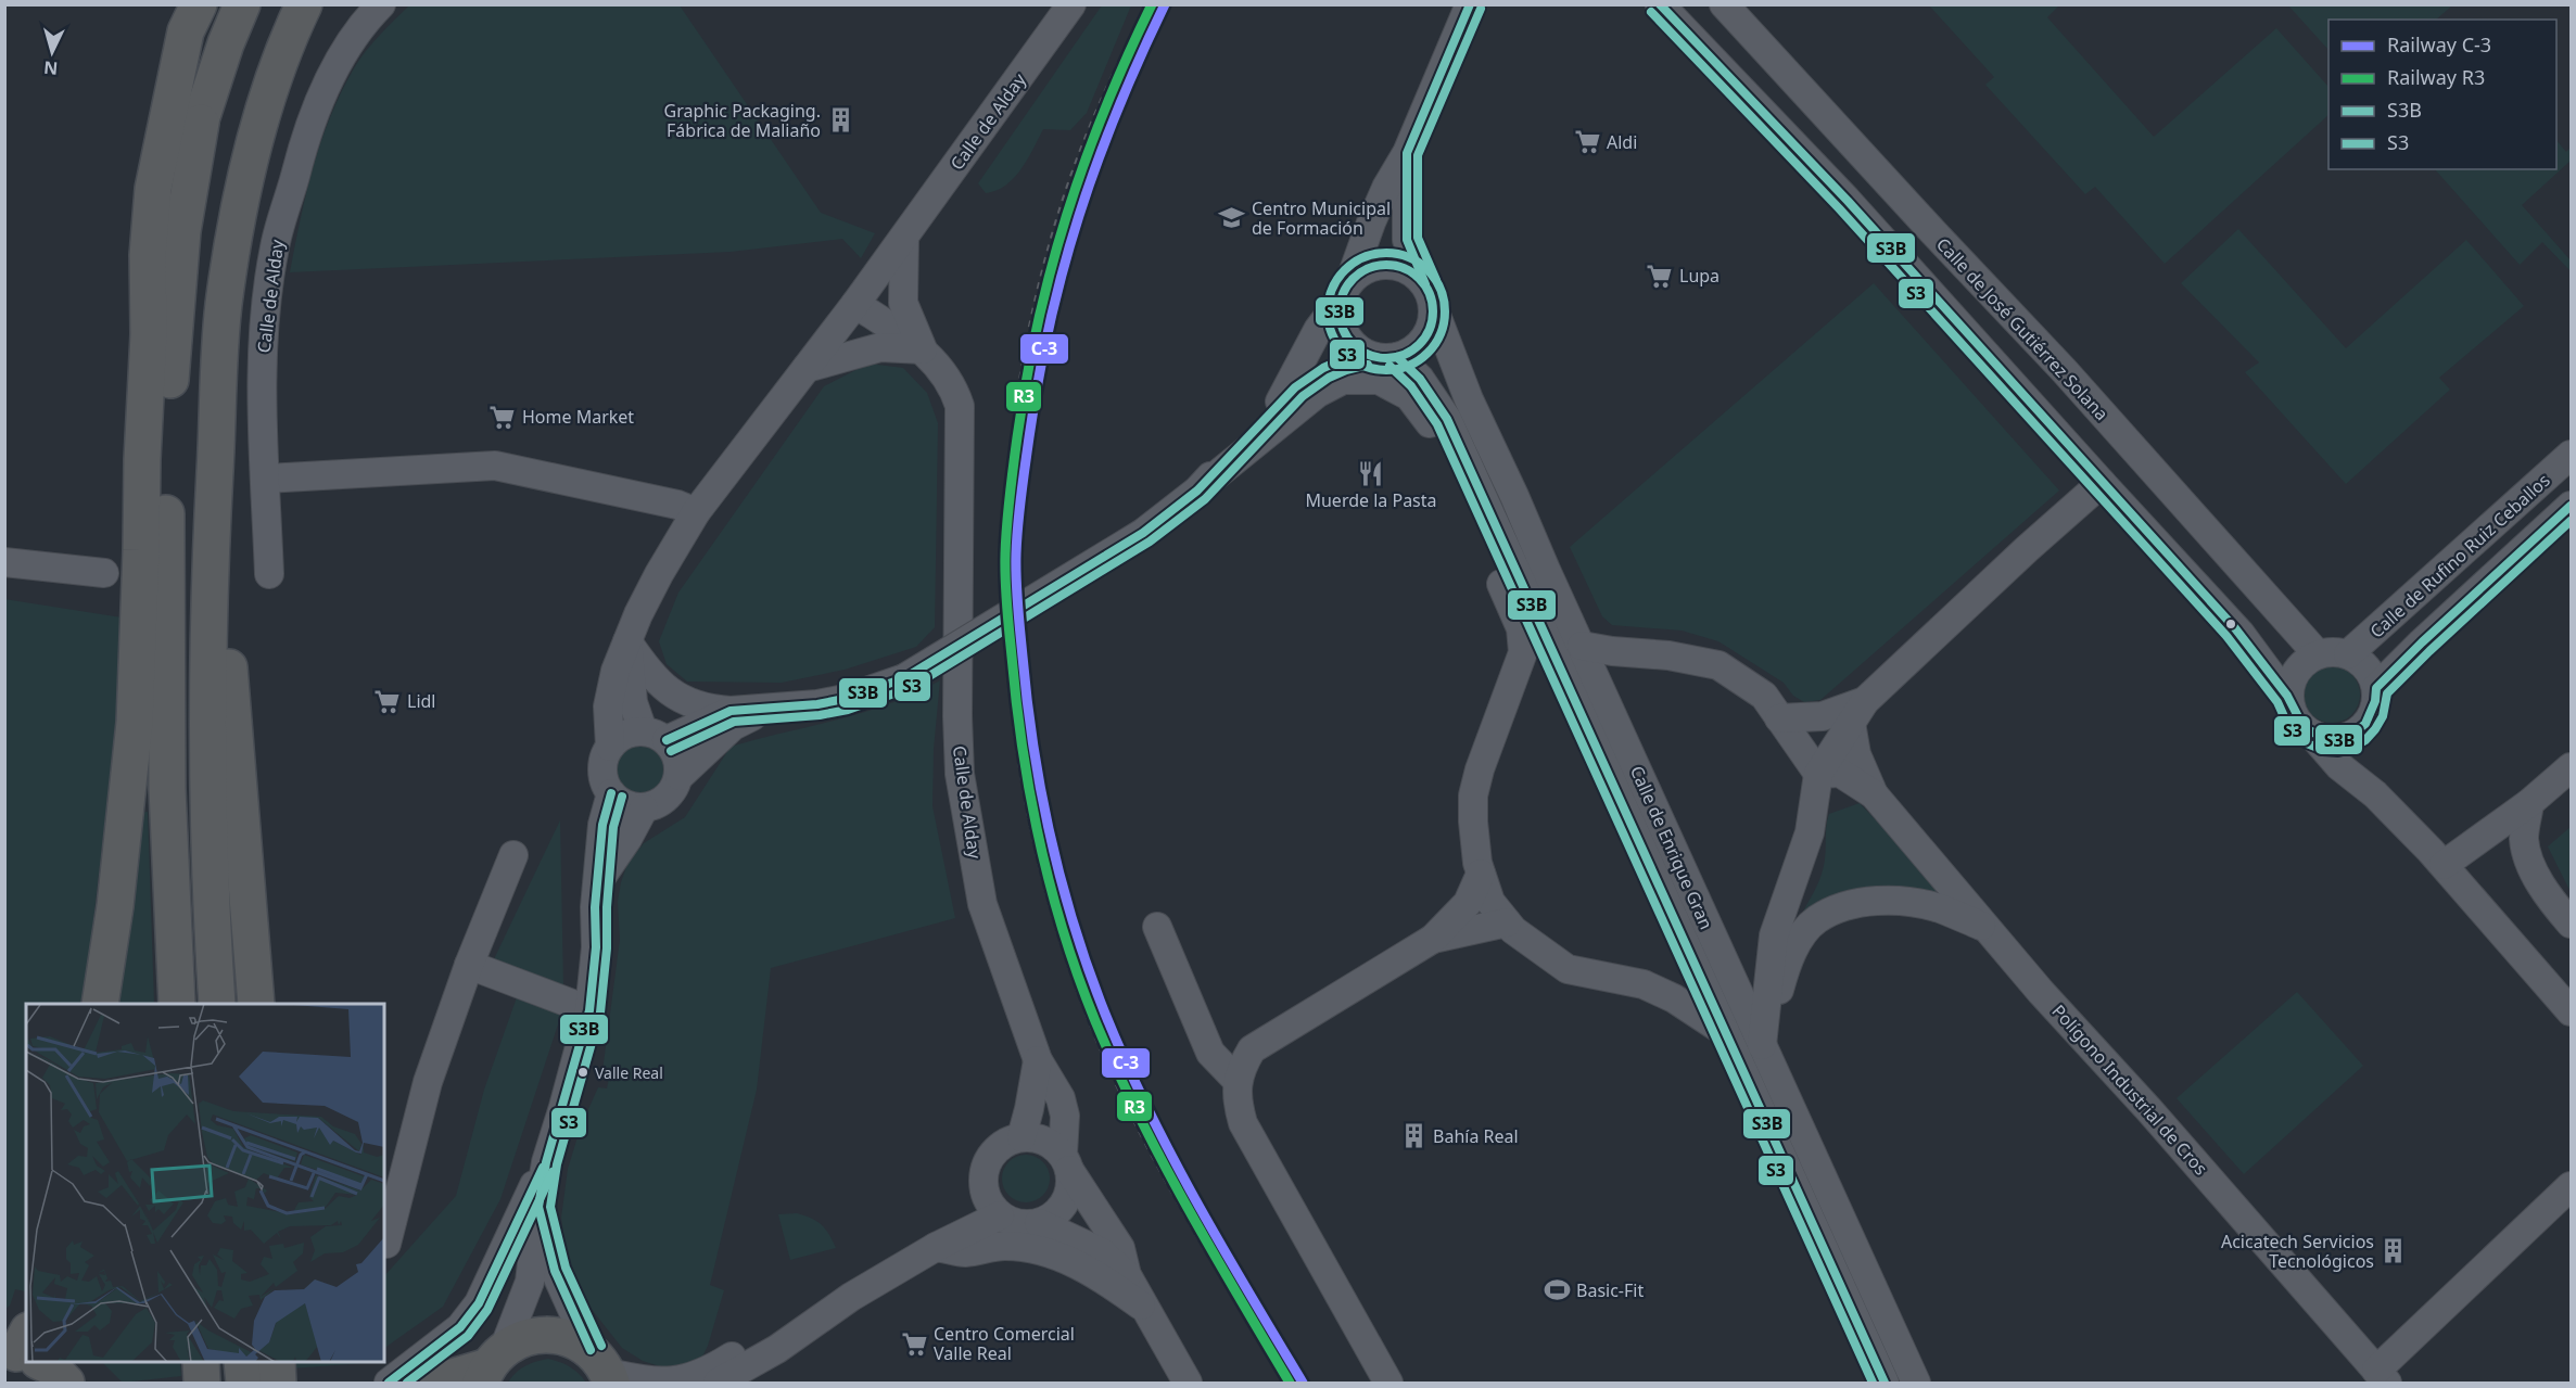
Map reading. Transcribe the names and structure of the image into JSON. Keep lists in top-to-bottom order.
{
  "streets": {
    "street": [
      "Calle de Alday",
      "Calle de José Gutiérrez Solana",
      "Calle de Rufino Ruiz Ceballos",
      "Calle de Enrique Gran",
      "Polígono Industrial de Cros"
    ]
  },
  "crossings": [
    ["Calle de José Gutiérrez Solana", "Calle de Rufino Ruiz Ceballos"]
  ],
  "places": {
    "building": ["Graphic Packaging. Fábrica de Maliaño", "Bahía Real", "Acicatech Servicios Tecnológicos"],
    "supermarket": [
      "Aldi",
      "Lupa",
      "Home Market",
      "Lidl",
      "Centro Comercial Valle Real"
    ],
    "school or university": ["Centro Municipal de Formación"],
    "restaurant": ["Muerde la Pasta"],
    "other": ["Valle Real"],
    "sports": ["Basic-Fit"]
  },
  "lines": [
    "rail line C-3",
    "rail line R3",
    "transit line S3B",
    "transit line S3"
  ],
  "legend": [
    "Railway C-3",
    "Railway R3",
    "S3B",
    "S3"
  ],
  "north": "bottom"
}
